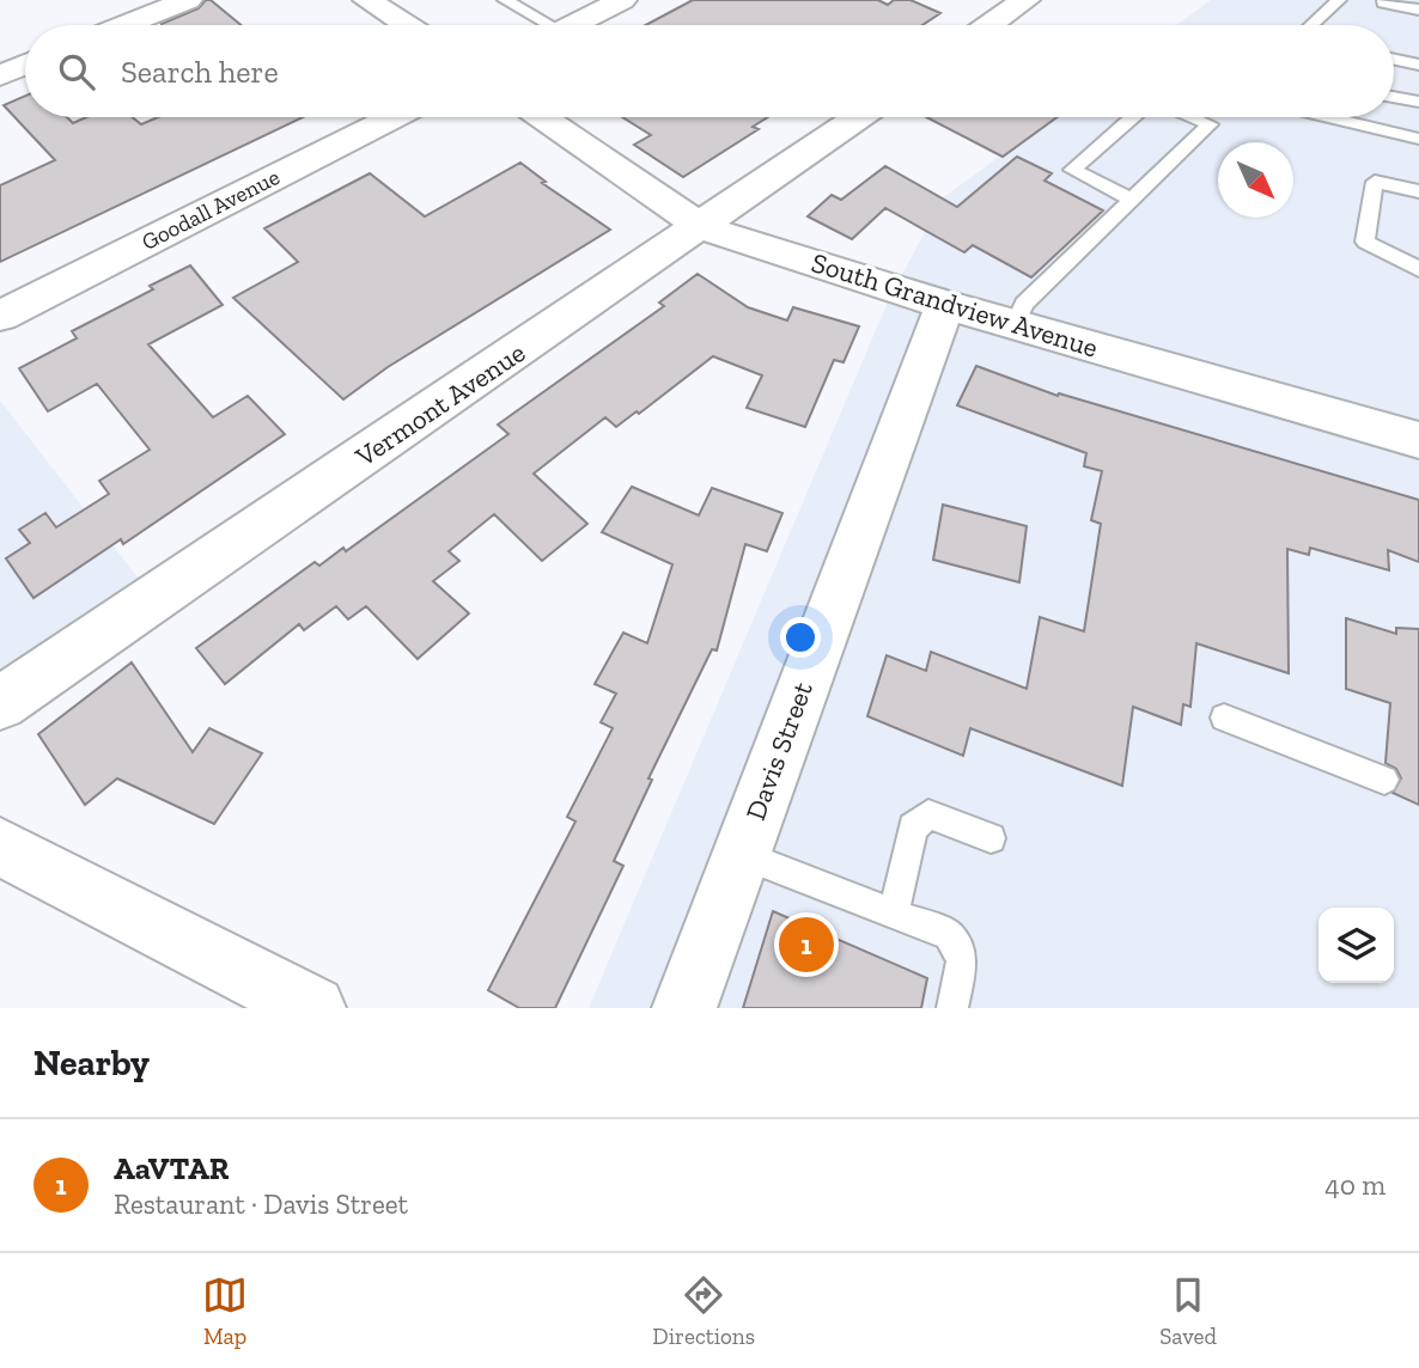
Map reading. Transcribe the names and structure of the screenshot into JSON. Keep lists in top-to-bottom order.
{
  "streets": {
    "street": [
      "Goodall Avenue",
      "South Grandview Avenue",
      "Vermont Avenue",
      "Davis Street"
    ]
  },
  "crossings": [
    ["South Grandview Avenue", "Vermont Avenue"],
    ["South Grandview Avenue", "Davis Street"]
  ],
  "north": "bottom right",
  "page": {
    "search": "Search here",
    "pins": "1",
    "heading": "Nearby",
    "list": [
      {
        "mark": "1",
        "name": "AaVTAR",
        "note": "Restaurant · Davis Street",
        "value": "40 m"
      }
    ],
    "nav": ["Map", "Directions", "Saved"]
  }
}
